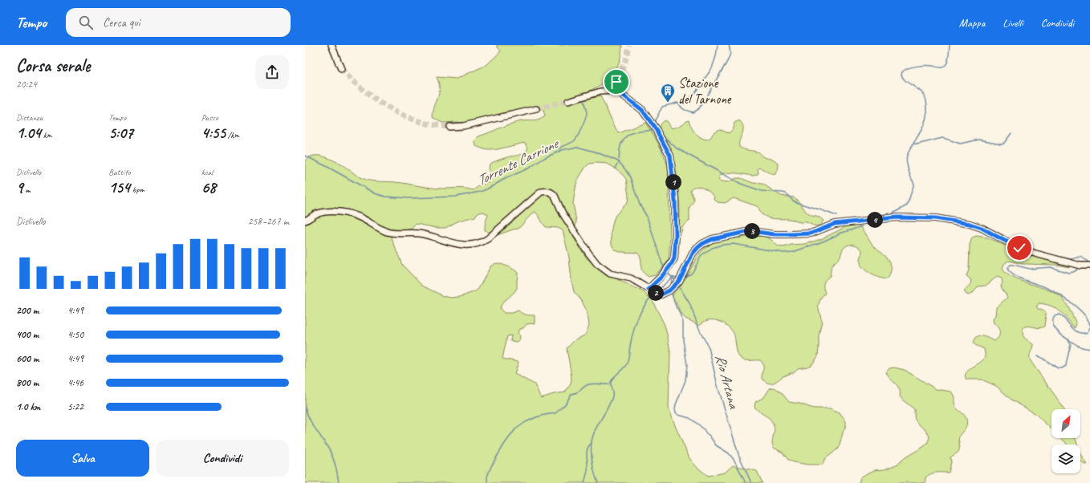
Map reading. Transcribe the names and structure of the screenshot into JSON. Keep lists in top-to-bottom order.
{
  "water": ["Torrente Carrione", "Rio Artana"],
  "places": {
    "building": ["Stazione del Tarnone"]
  },
  "north": "top right",
  "page": {
    "header": "Tempo",
    "search": "Cerca qui",
    "nav": ["Mappa", "Livelli", "Condividi"],
    "heading": ["Corsa serale", "20:24"],
    "stats": [
      ["Distanza", "1.04 km"],
      ["Tempo", "5:07"],
      ["Passo", "4:55 /km"],
      ["Dislivello", "9 m"],
      ["Battito", "154 bpm"],
      ["kcal", "68"]
    ],
    "pins": [
      "1",
      "4",
      "3",
      "2"
    ],
    "chart": ["Dislivello", "258–267 m"],
    "list": [
      {
        "name": "200 m",
        "note": "4:49"
      },
      {
        "name": "400 m",
        "note": "4:50"
      },
      {
        "name": "600 m",
        "note": "4:49"
      },
      {
        "name": "800 m",
        "note": "4:46"
      },
      {
        "name": "1.0 km",
        "note": "5:22"
      }
    ],
    "buttons": ["Salva", "Condividi"]
  }
}
